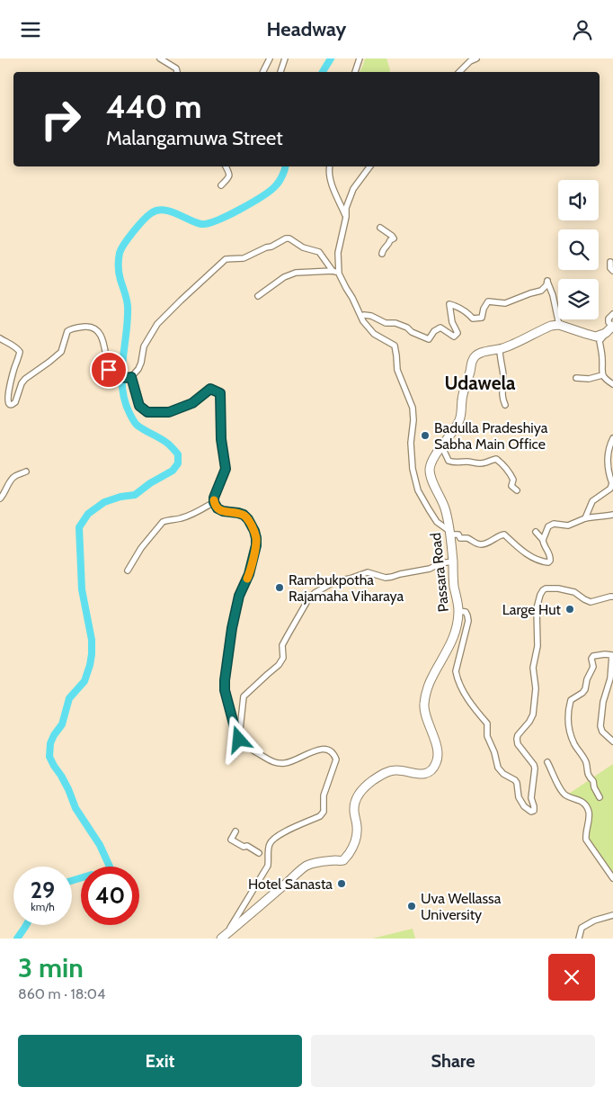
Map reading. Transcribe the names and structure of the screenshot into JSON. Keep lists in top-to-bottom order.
{
  "streets": {
    "highway": ["Passara Road"]
  },
  "districts": ["Udawela"],
  "places": [
    "Badulla Pradeshiya Sabha Main Office",
    "Rambukpotha Rajamaha Viharaya",
    "Large Hut",
    "Hotel Sanasta",
    "Uva Wellassa University"
  ],
  "page": {
    "header": "Headway",
    "turn": ["440 m", "Malangamuwa Street"],
    "speed": "29 km/h",
    "limit": "40",
    "heading": ["3 min", "860 m · 18:04"],
    "buttons": ["Exit", "Share"]
  }
}
